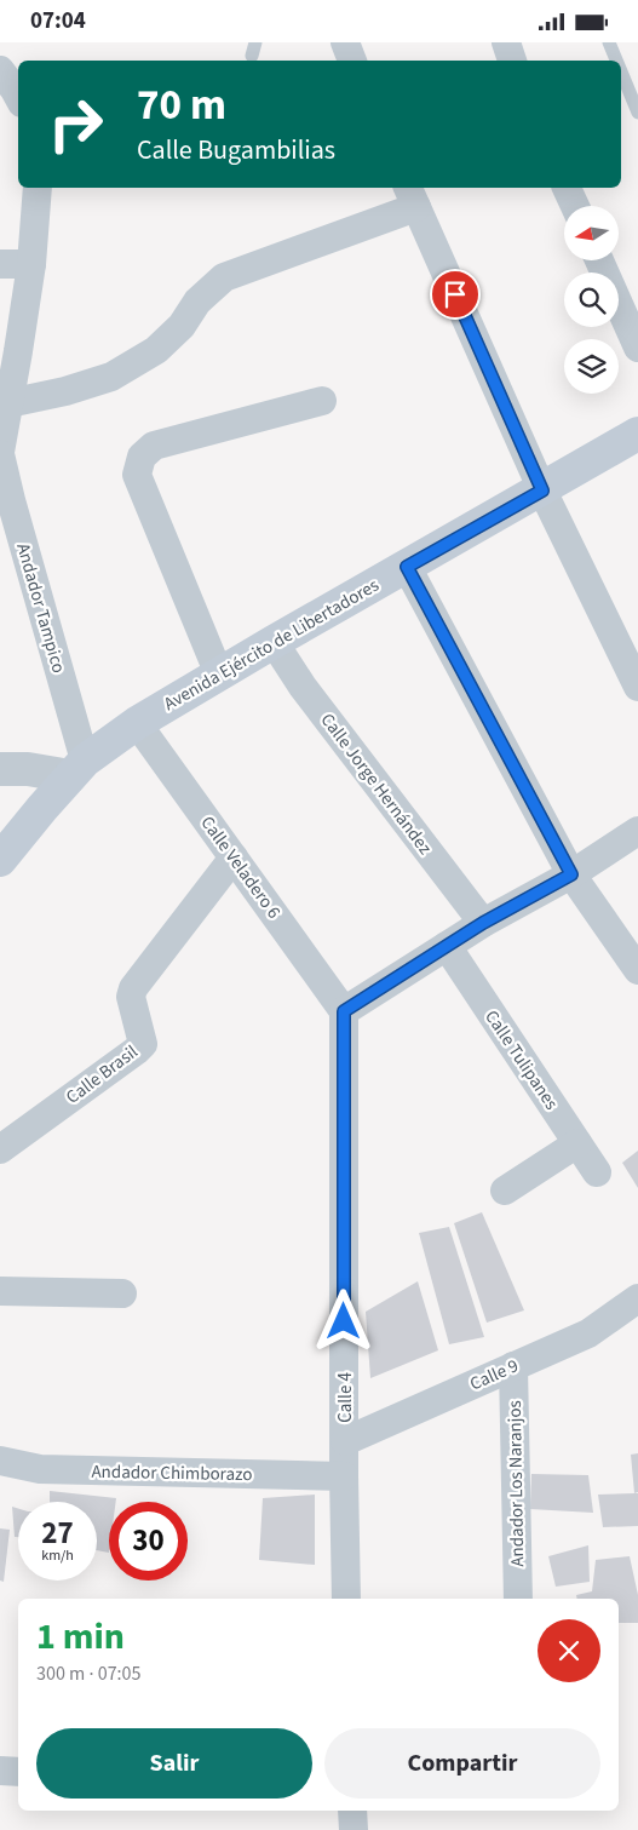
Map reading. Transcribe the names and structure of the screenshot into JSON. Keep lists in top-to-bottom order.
{
  "streets": {
    "main road": ["Avenida Ejército de Libertadores"],
    "street": [
      "Andador Tampico",
      "Calle Jorge Hernández",
      "Calle Veladero 6",
      "Calle Tulipanes",
      "Calle Brasil",
      "Calle 9",
      "Calle 4",
      "Andador Chimborazo",
      "Andador Los Naranjos"
    ]
  },
  "crossings": [
    ["Andador Tampico", "Avenida Ejército de Libertadores"],
    ["Avenida Ejército de Libertadores", "Calle Jorge Hernández"],
    ["Avenida Ejército de Libertadores", "Calle Veladero 6"],
    ["Calle Veladero 6", "Calle Brasil"],
    ["Calle Veladero 6", "Calle 4"],
    ["Calle 9", "Calle 4"],
    ["Calle 9", "Andador Los Naranjos"],
    ["Calle 4", "Andador Chimborazo"]
  ],
  "north": "left",
  "page": {
    "status": "07:04",
    "turn": ["70 m", "Calle Bugambilias"],
    "speed": "27 km/h",
    "limit": "30",
    "heading": ["1 min", "300 m · 07:05"],
    "buttons": ["Salir", "Compartir"]
  }
}
